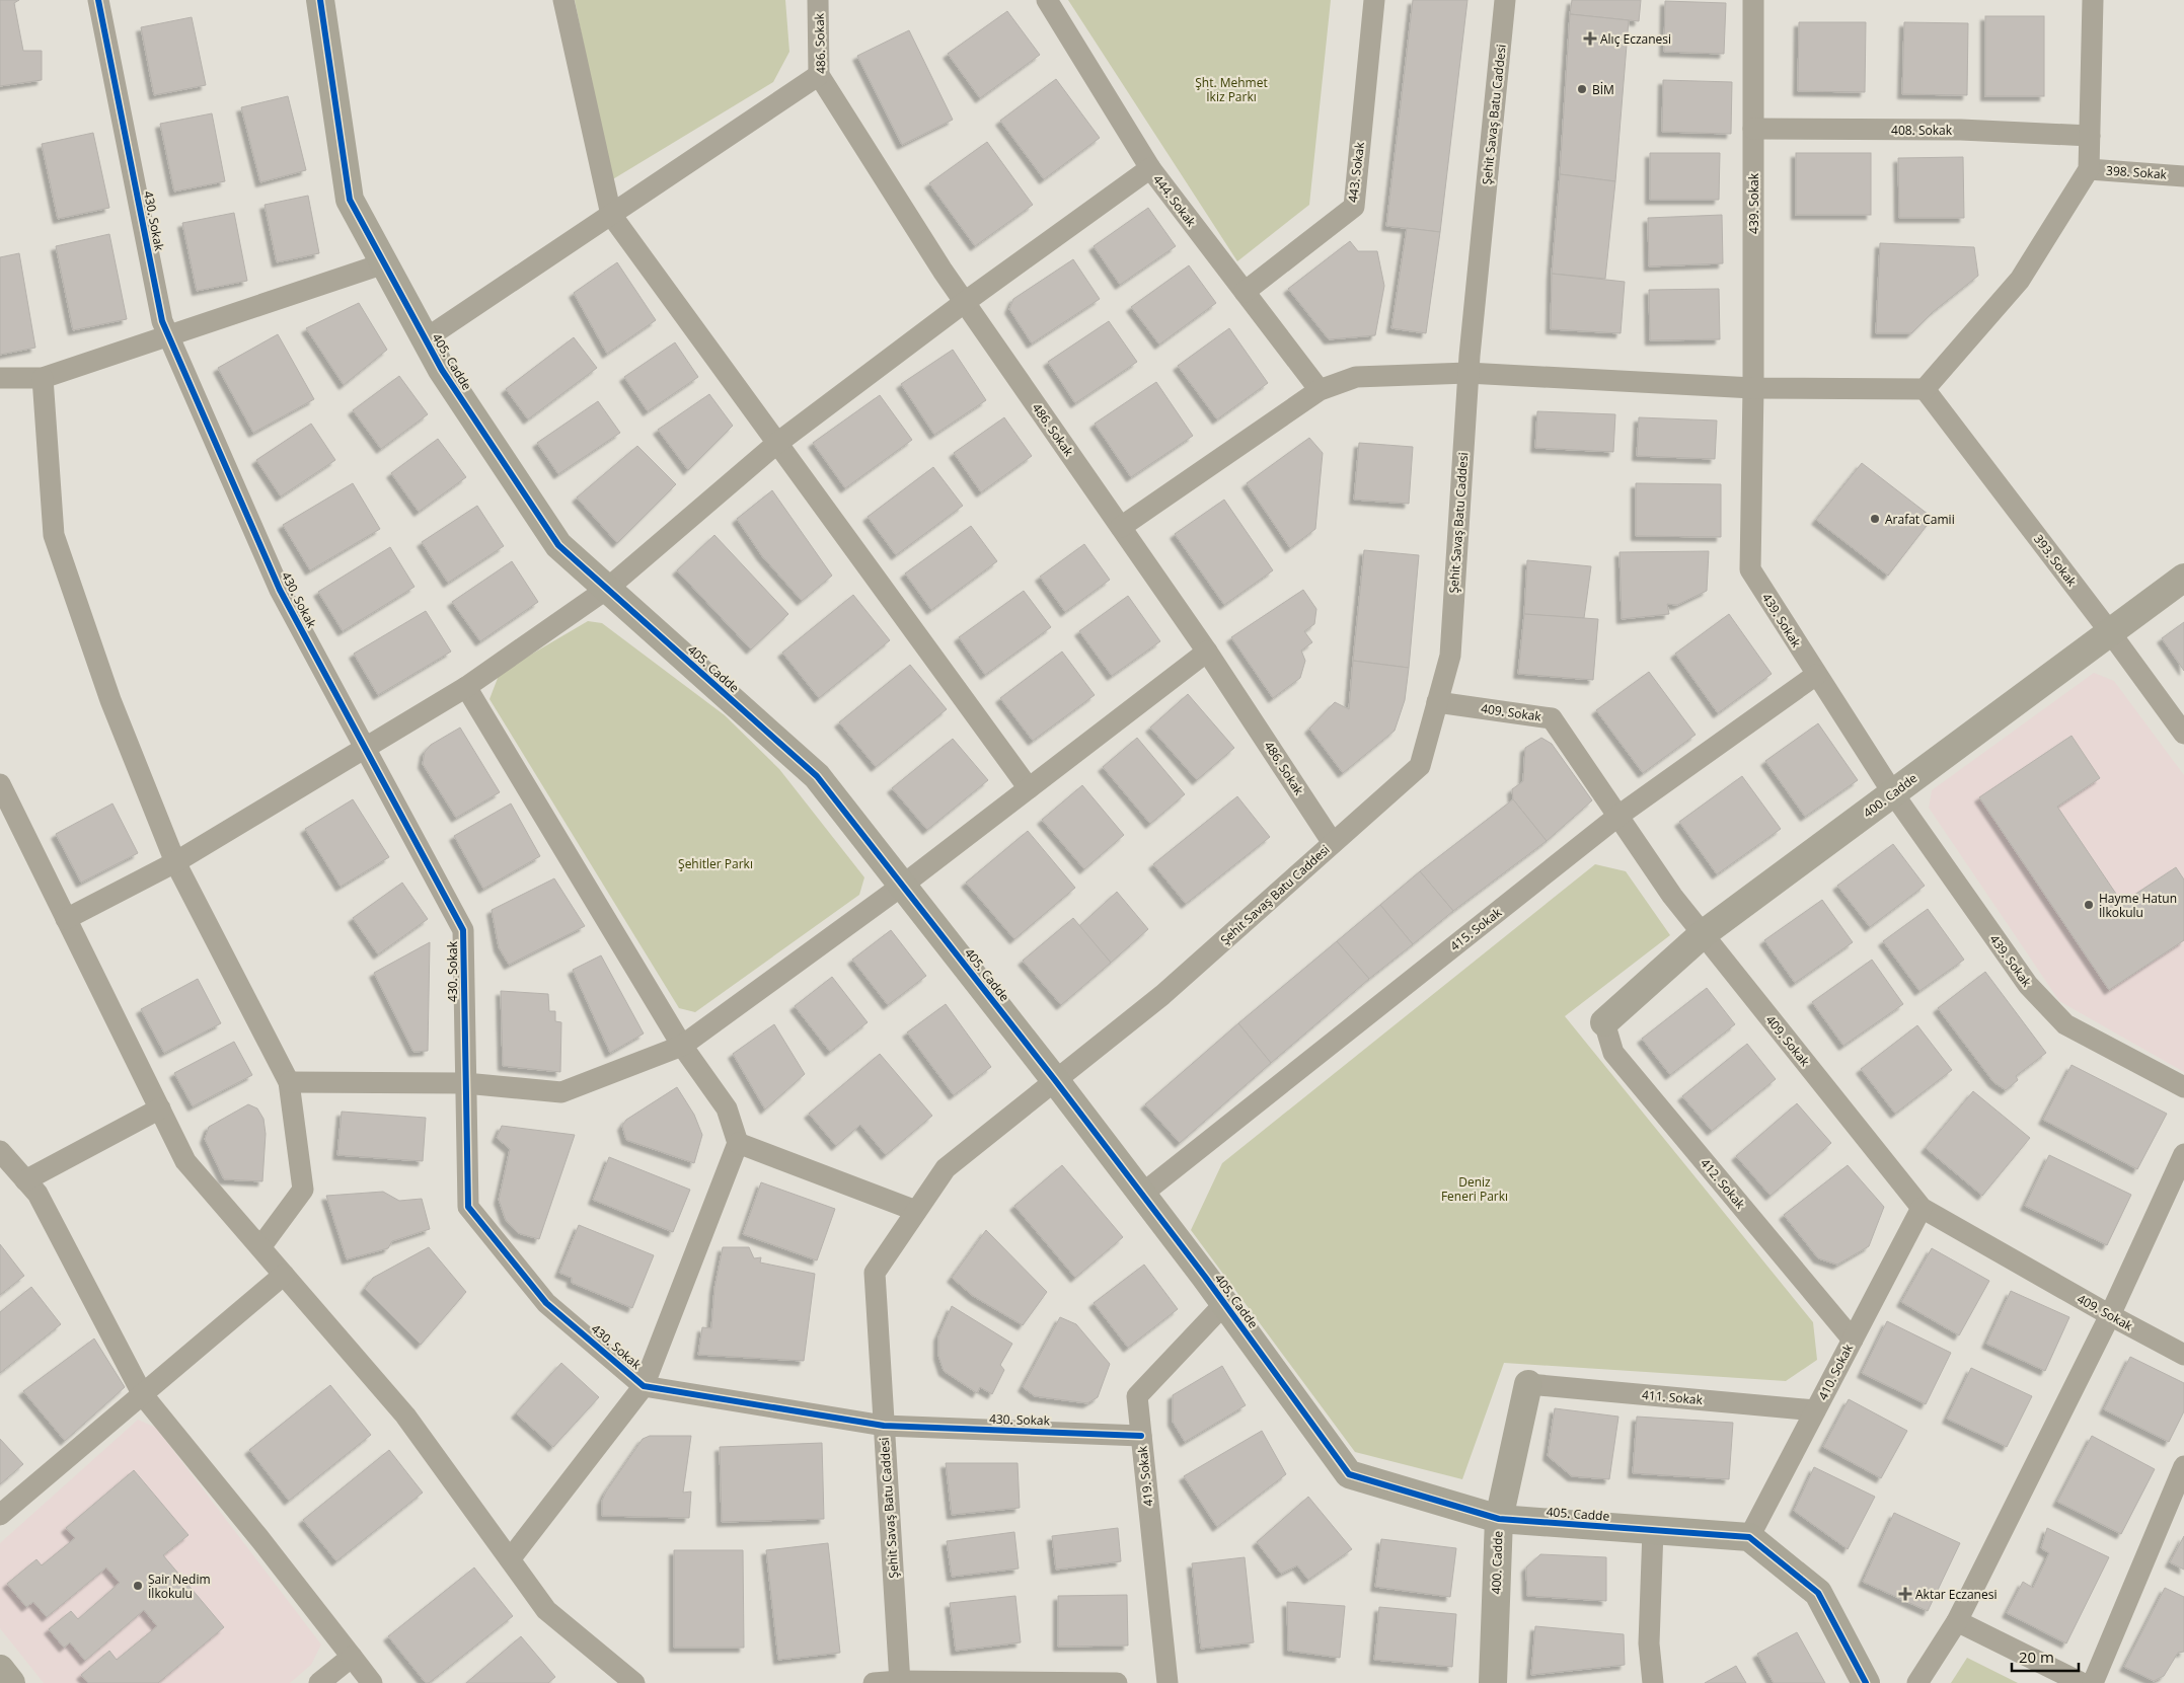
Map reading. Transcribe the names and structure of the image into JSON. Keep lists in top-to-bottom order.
{
  "streets": {
    "street": [
      "486. Sokak",
      "Şehit Savaş Batu Caddesi",
      "408. Sokak",
      "443. Sokak",
      "398. Sokak",
      "444. Sokak",
      "439. Sokak",
      "430. Sokak",
      "405. Cadde",
      "393. Sokak",
      "409. Sokak",
      "400. Cadde",
      "415. Sokak",
      "412. Sokak",
      "410. Sokak",
      "411. Sokak",
      "419. Sokak"
    ]
  },
  "crossings": [
    ["486. Sokak", "Şehit Savaş Batu Caddesi"],
    ["Şehit Savaş Batu Caddesi", "430. Sokak"],
    ["Şehit Savaş Batu Caddesi", "405. Cadde"],
    ["Şehit Savaş Batu Caddesi", "409. Sokak"],
    ["408. Sokak", "439. Sokak"],
    ["443. Sokak", "444. Sokak"],
    ["439. Sokak", "400. Cadde"],
    ["439. Sokak", "415. Sokak"],
    ["430. Sokak", "419. Sokak"],
    ["405. Cadde", "400. Cadde"],
    ["405. Cadde", "415. Sokak"],
    ["405. Cadde", "410. Sokak"],
    ["405. Cadde", "419. Sokak"],
    ["393. Sokak", "400. Cadde"],
    ["409. Sokak", "400. Cadde"],
    ["409. Sokak", "415. Sokak"],
    ["409. Sokak", "410. Sokak"],
    ["400. Cadde", "412. Sokak"],
    ["400. Cadde", "411. Sokak"],
    ["412. Sokak", "410. Sokak"],
    ["410. Sokak", "411. Sokak"]
  ],
  "parks": ["Şht. Mehmet İkiz Parkı", "Şehitler Parkı", "Deniz Feneri Parkı"],
  "places": {
    "health": ["Alıç Eczanesi", "Aktar Eczanesi"],
    "other": [
      "BİM",
      "Arafat Camii",
      "Hayme Hatun İlkokulu",
      "Şair Nedim İlkokulu"
    ]
  },
  "scale_bar": "20 m"
}
